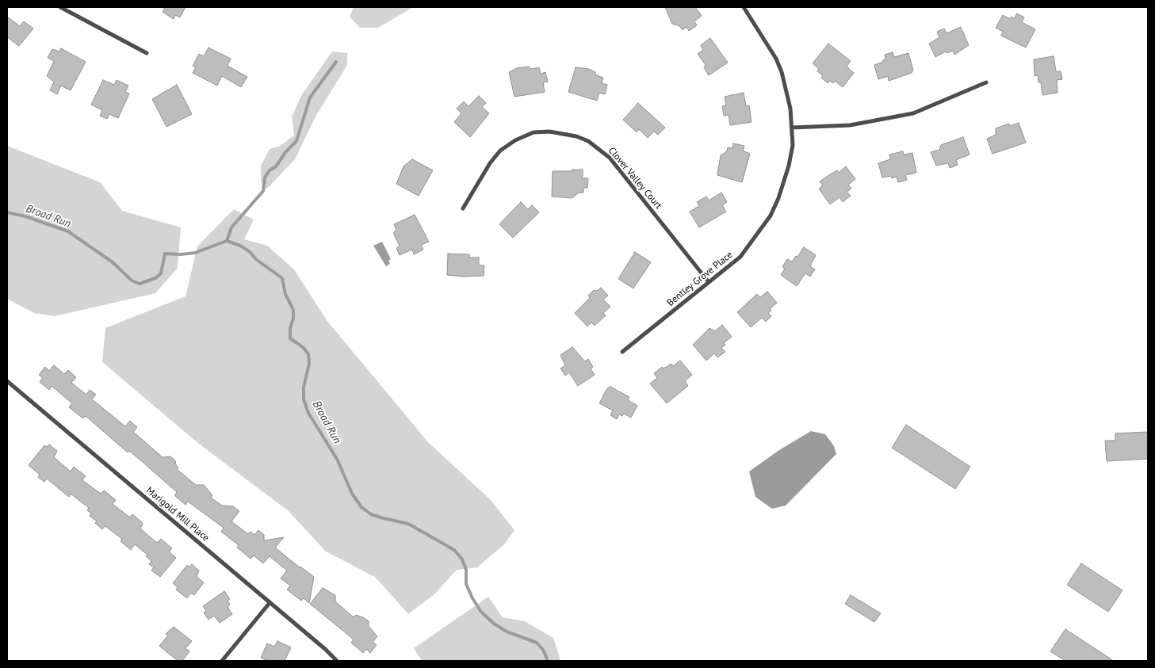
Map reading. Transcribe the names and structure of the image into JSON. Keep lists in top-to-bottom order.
{
  "streets": {
    "street": ["Clover Valley Court", "Bentley Grove Place", "Marigold Mill Place"]
  },
  "crossings": [
    ["Clover Valley Court", "Bentley Grove Place"]
  ],
  "water": ["Broad Run"]
}
